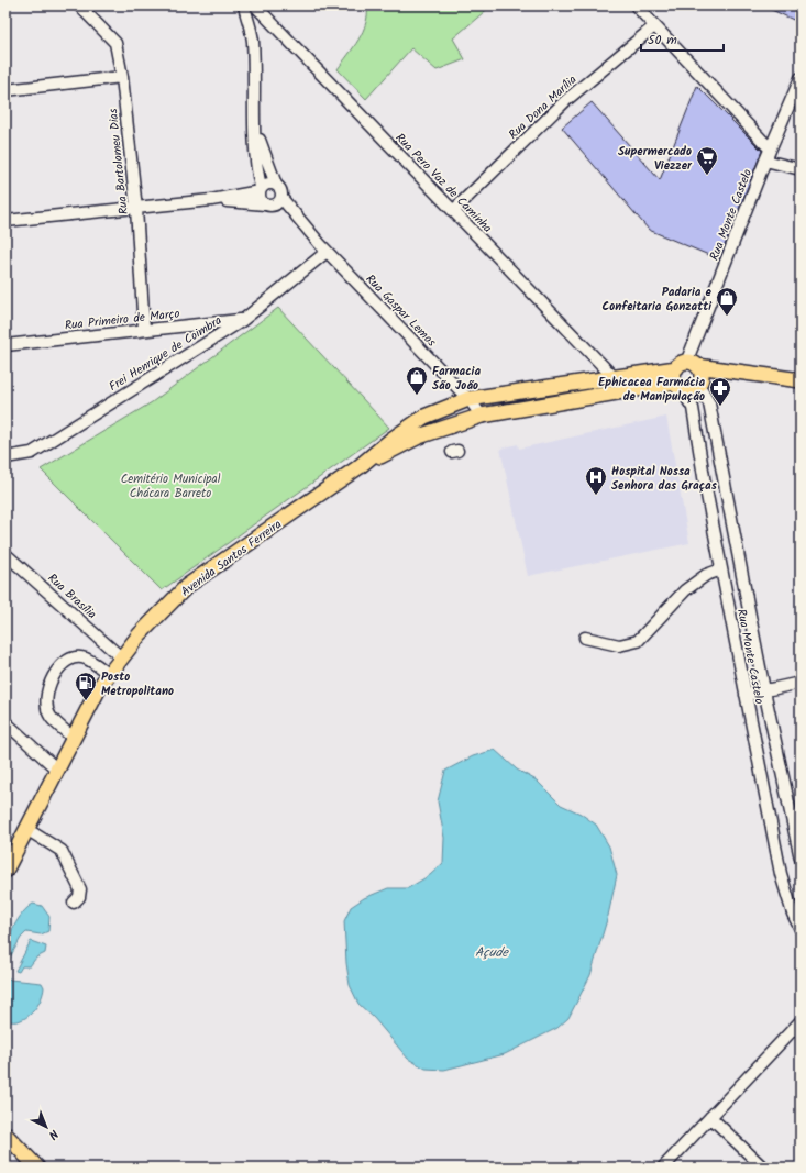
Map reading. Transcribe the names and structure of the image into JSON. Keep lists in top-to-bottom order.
{
  "streets": {
    "main road": ["Avenida Santos Ferreira"],
    "street": [
      "Rua Dona Marília",
      "Rua Bartolomeu Dias",
      "Rua Pero Vaz de Caminha",
      "Rua Monte Castelo",
      "Rua Gaspar Lemos",
      "Rua Primeiro de Março",
      "Frei Henrique de Coimbra",
      "Rua Brasília"
    ]
  },
  "crossings": [
    ["Rua Dona Marília", "Rua Pero Vaz de Caminha"],
    ["Rua Bartolomeu Dias", "Rua Primeiro de Março"],
    ["Rua Pero Vaz de Caminha", "Avenida Santos Ferreira"],
    ["Rua Monte Castelo", "Avenida Santos Ferreira"],
    ["Rua Gaspar Lemos", "Frei Henrique de Coimbra"],
    ["Rua Gaspar Lemos", "Avenida Santos Ferreira"],
    ["Rua Primeiro de Março", "Frei Henrique de Coimbra"],
    ["Avenida Santos Ferreira", "Rua Brasília"]
  ],
  "water": ["Açude"],
  "parks": ["Cemitério Municipal Chácara Barreto"],
  "places": {
    "supermarket": ["Supermercado Viezzer"],
    "shop": ["Padaria e Confeitaria Gonzatti", "Farmacia São João"],
    "pharmacy": ["Ephicacea Farmácia de Manipulação"],
    "hospital": ["Hospital Nossa Senhora das Graças"],
    "fuel station": ["Posto Metropolitano"]
  },
  "scale_bar": "50 m",
  "north": "bottom right"
}
